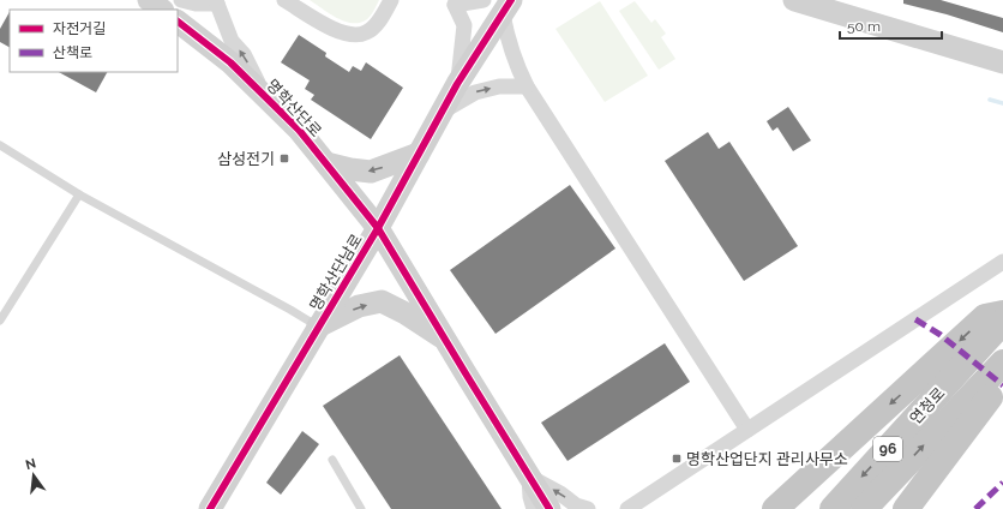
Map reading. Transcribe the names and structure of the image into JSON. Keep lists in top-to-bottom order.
{
  "streets": {
    "highway": ["연청로", "96"],
    "street": ["명학산단로", "명학산단남로"]
  },
  "crossings": [
    ["명학산단로", "명학산단남로"]
  ],
  "places": {
    "transit": ["삼성전기", "명학산업단지 관리사무소"]
  },
  "legend": ["자전거길", "산책로"],
  "scale_bar": "50 m",
  "north": "top"
}
